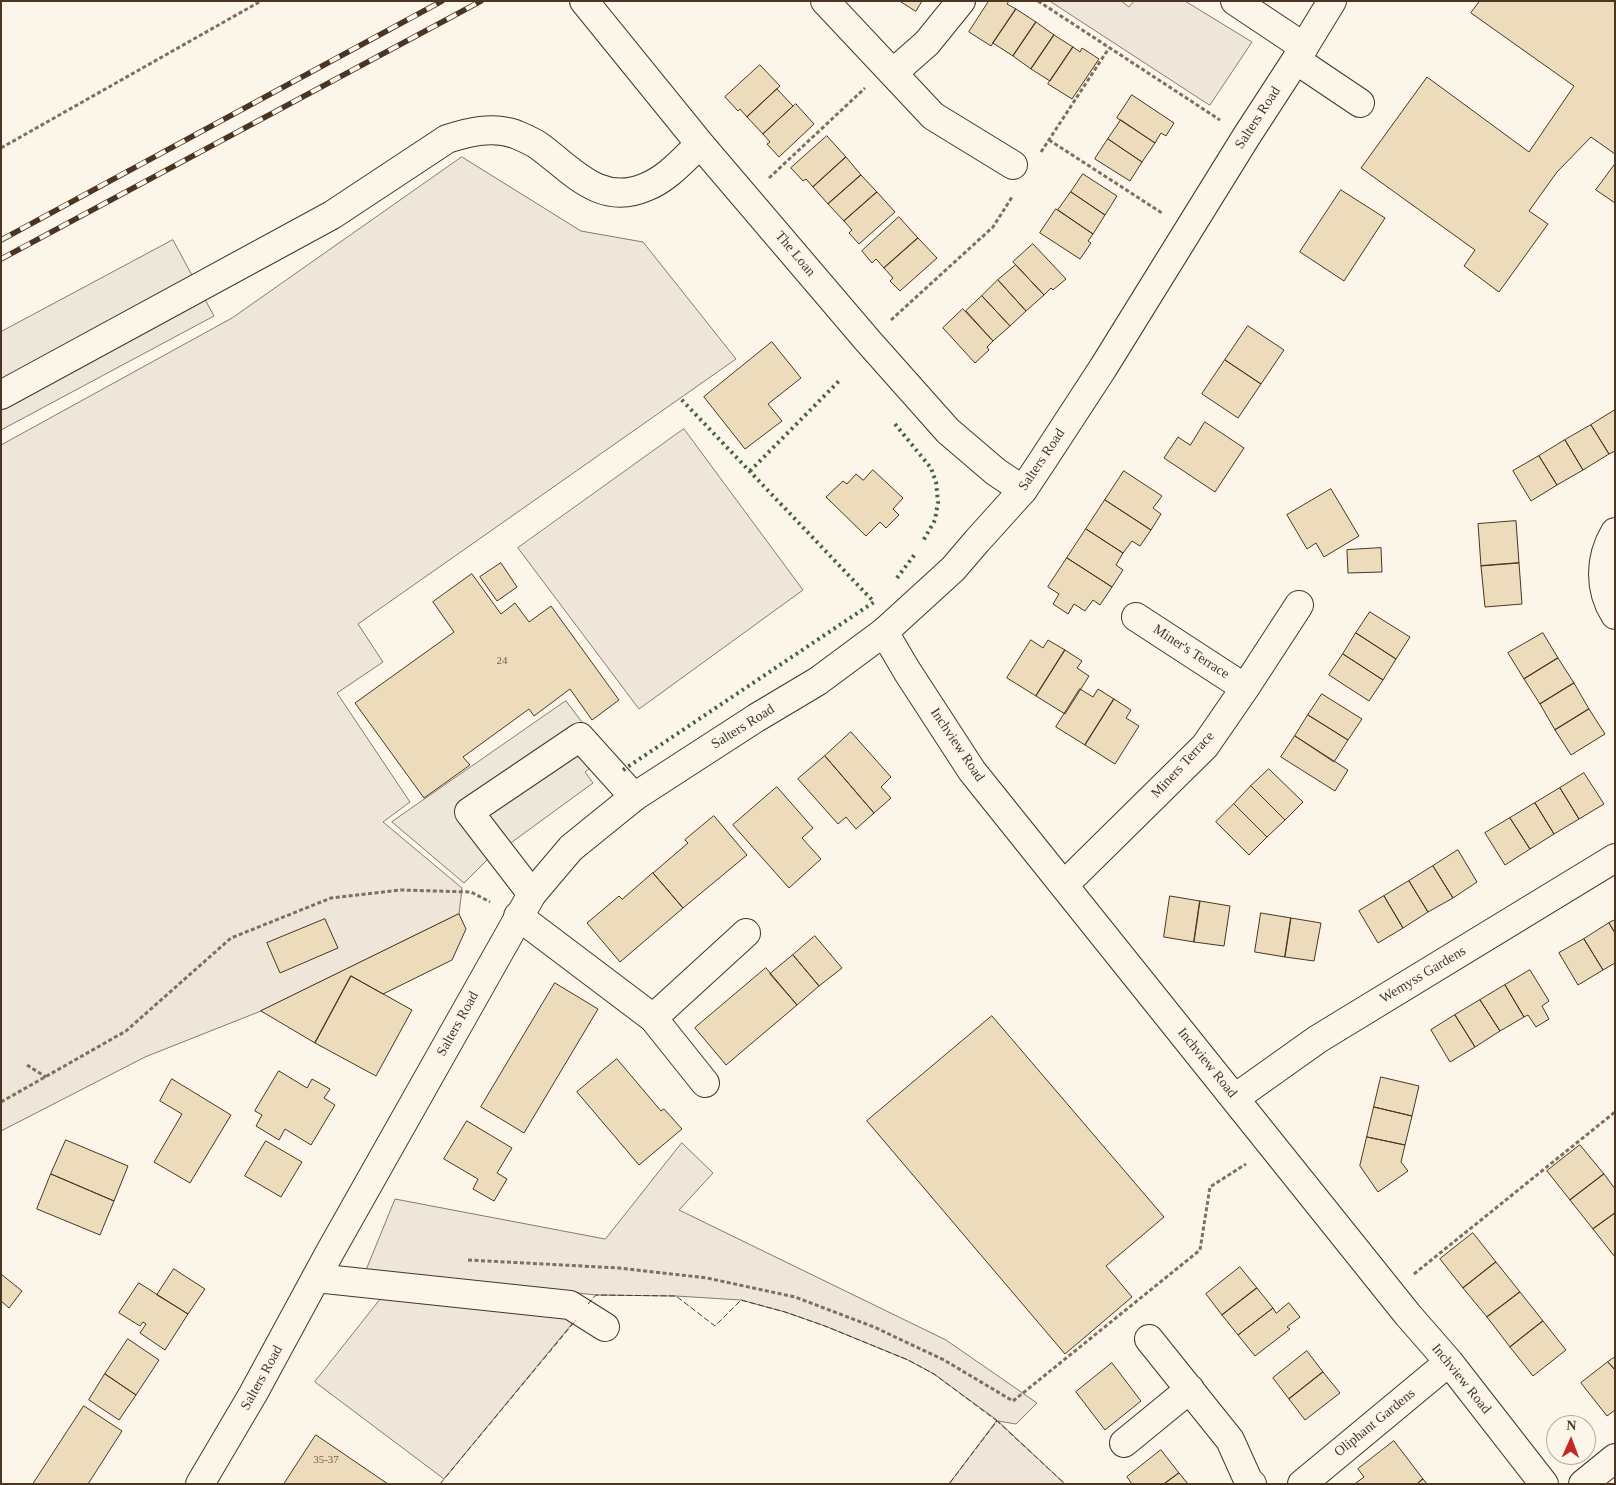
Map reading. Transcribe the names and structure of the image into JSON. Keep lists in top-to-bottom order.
{
  "streets": {
    "street": [
      "Salters Road",
      "The Loan",
      "Miner's Terrace",
      "Inchview Road",
      "Miners Terrace",
      "Wemyss Gardens",
      "Oliphant Gardens"
    ]
  },
  "crossings": [
    ["Salters Road", "The Loan"],
    ["Salters Road", "Inchview Road"],
    ["Miner's Terrace", "Miners Terrace"],
    ["Inchview Road", "Miners Terrace"],
    ["Inchview Road", "Wemyss Gardens"],
    ["Inchview Road", "Oliphant Gardens"]
  ],
  "house_numbers": ["24", "35-37"],
  "north": "top"
}
